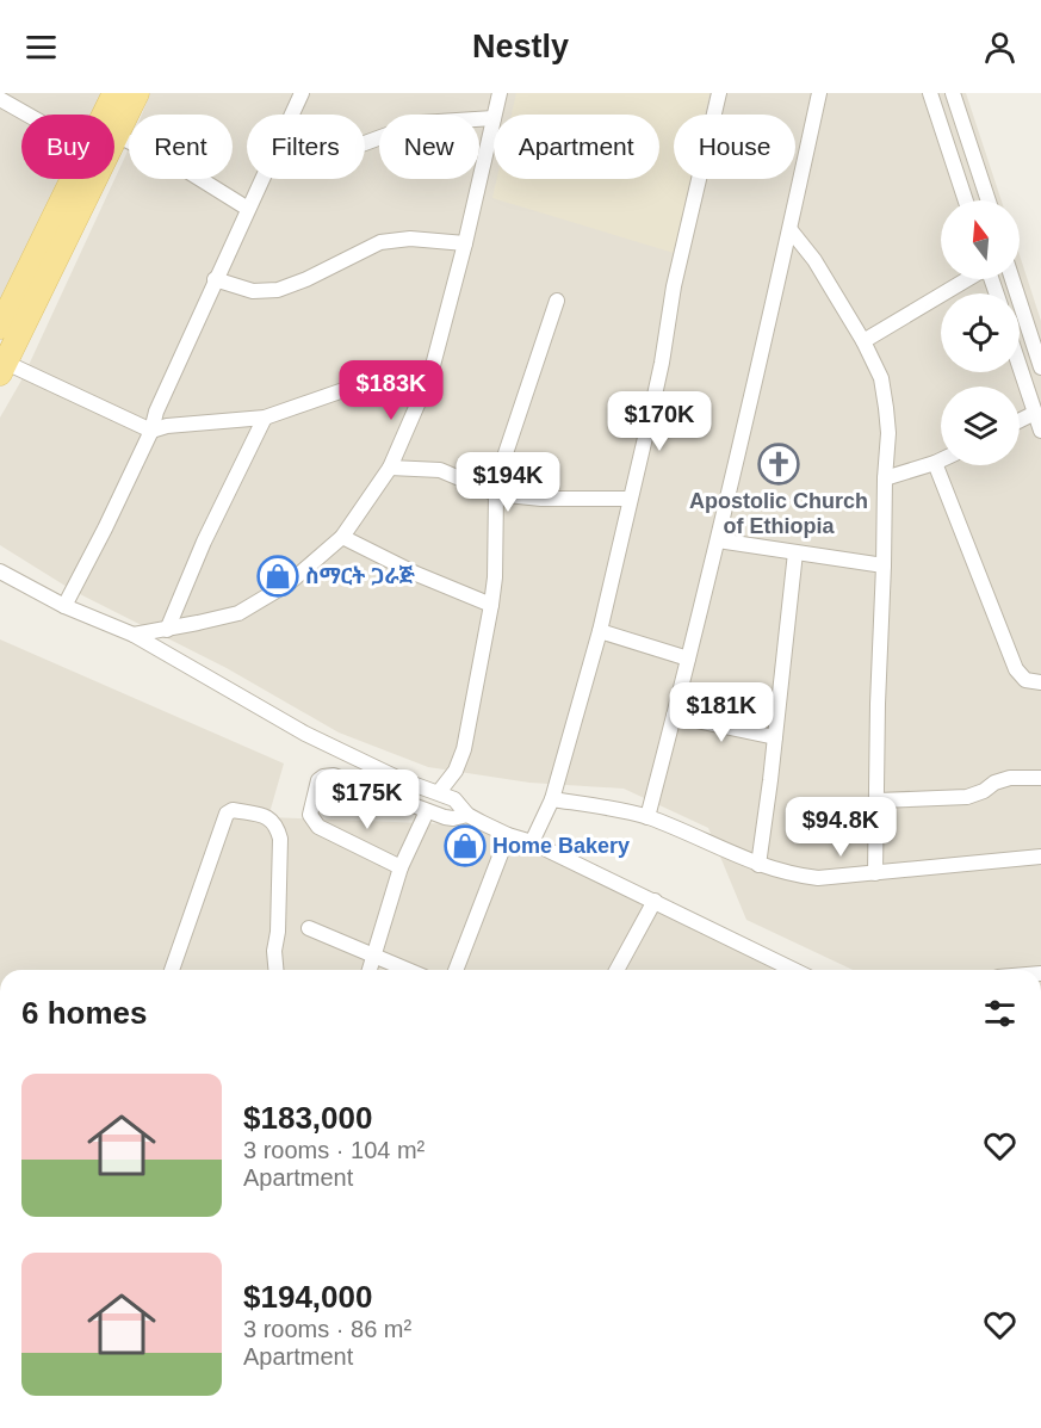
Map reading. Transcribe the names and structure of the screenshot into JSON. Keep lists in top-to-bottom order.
{
  "places": {
    "church": ["Apostolic Church of Ethiopia"],
    "shop": ["ስማርት ጋራጅ", "Home Bakery"]
  },
  "north": "top",
  "page": {
    "header": "Nestly",
    "chip": [
      "Buy",
      "Rent",
      "Filters",
      "New",
      "Apartment",
      "House"
    ],
    "price": [
      "$183K",
      "$170K",
      "$194K",
      "$181K",
      "$175K",
      "$94.8K"
    ],
    "heading": "6 homes",
    "list": [
      {
        "name": "$183,000",
        "note": "3 rooms · 104 m² · Apartment"
      },
      {
        "name": "$194,000",
        "note": "3 rooms · 86 m² · Apartment"
      }
    ]
  }
}
